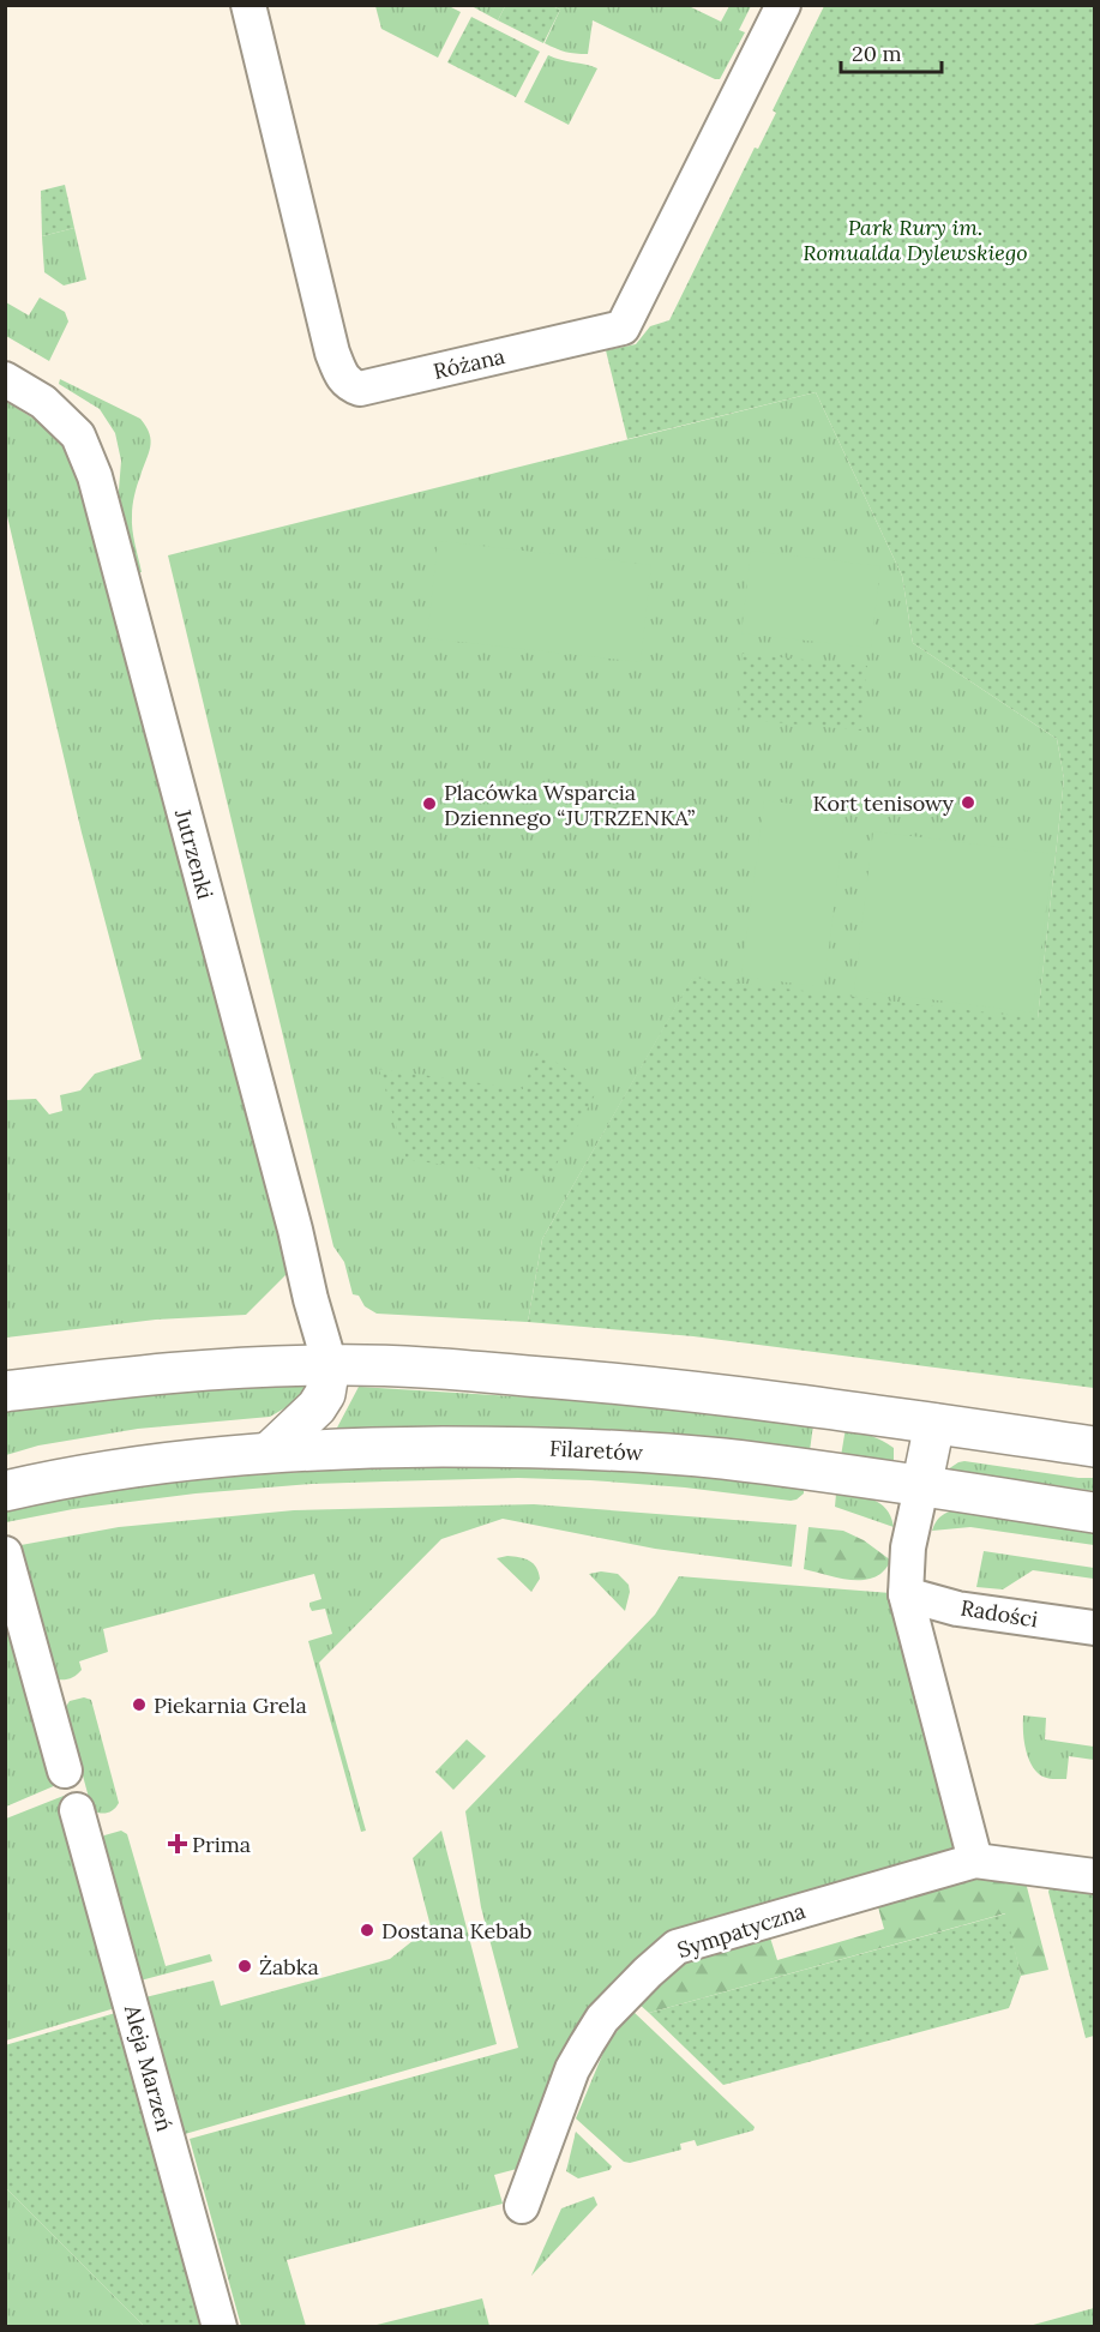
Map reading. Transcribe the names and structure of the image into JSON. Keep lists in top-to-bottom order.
{
  "streets": {
    "main road": ["Filaretów"],
    "street": [
      "Różana",
      "Jutrzenki",
      "Radości",
      "Sympatyczna",
      "Aleja Marzeń"
    ]
  },
  "parks": ["Park Rury im. Romualda Dylewskiego"],
  "places": {
    "other": [
      "Kort tenisowy",
      "Placówka Wsparcia Dziennego “JUTRZENKA”",
      "Piekarnia Grela",
      "Dostana Kebab",
      "Żabka"
    ],
    "health": ["Prima"]
  },
  "scale_bar": "20 m"
}
